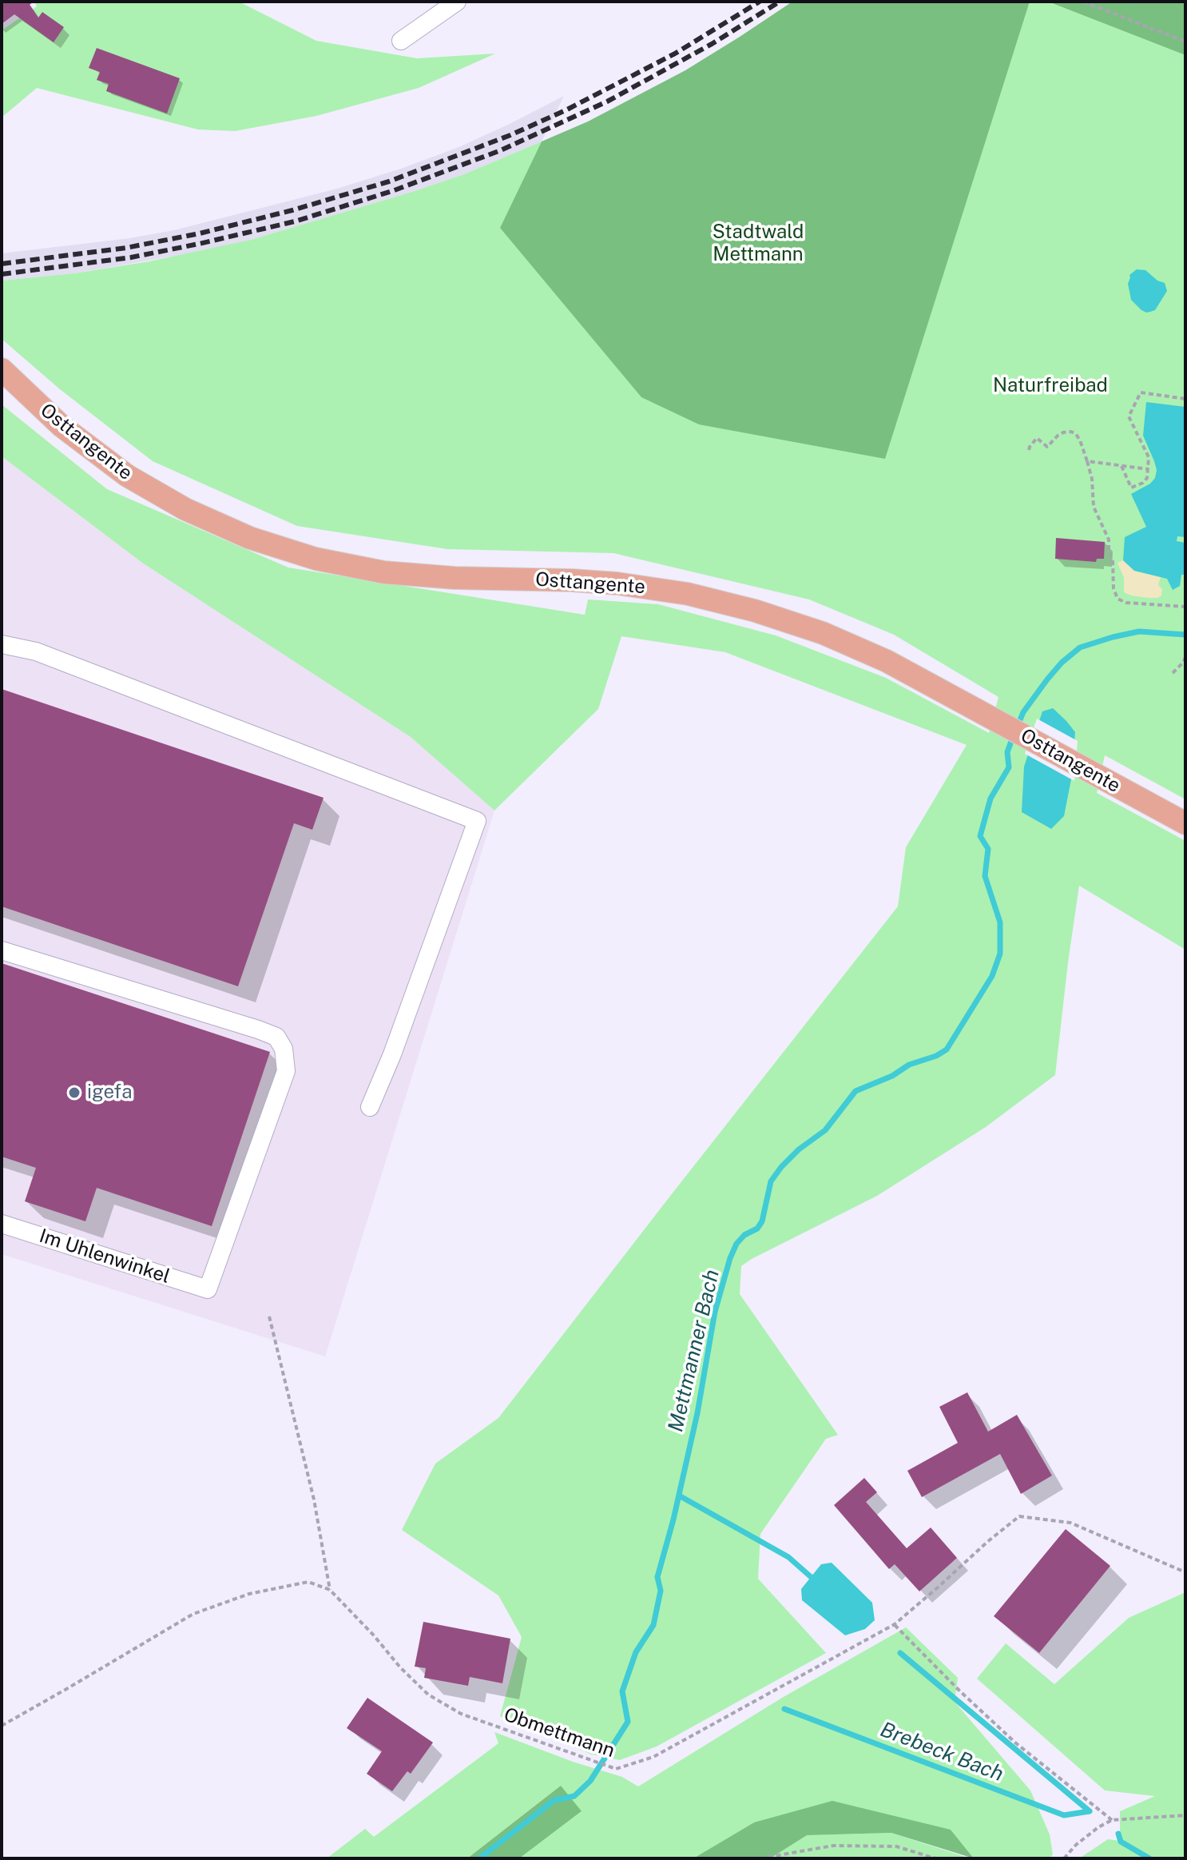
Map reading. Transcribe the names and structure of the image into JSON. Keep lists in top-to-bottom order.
{
  "streets": {
    "main road": ["Osttangente"],
    "lane": ["Im Uhlenwinkel"],
    "path": ["Obmettmann"]
  },
  "water": ["Mettmanner Bach", "Brebeck Bach"],
  "parks": ["Stadtwald Mettmann", "Naturfreibad"],
  "places": ["igefa"]
}
